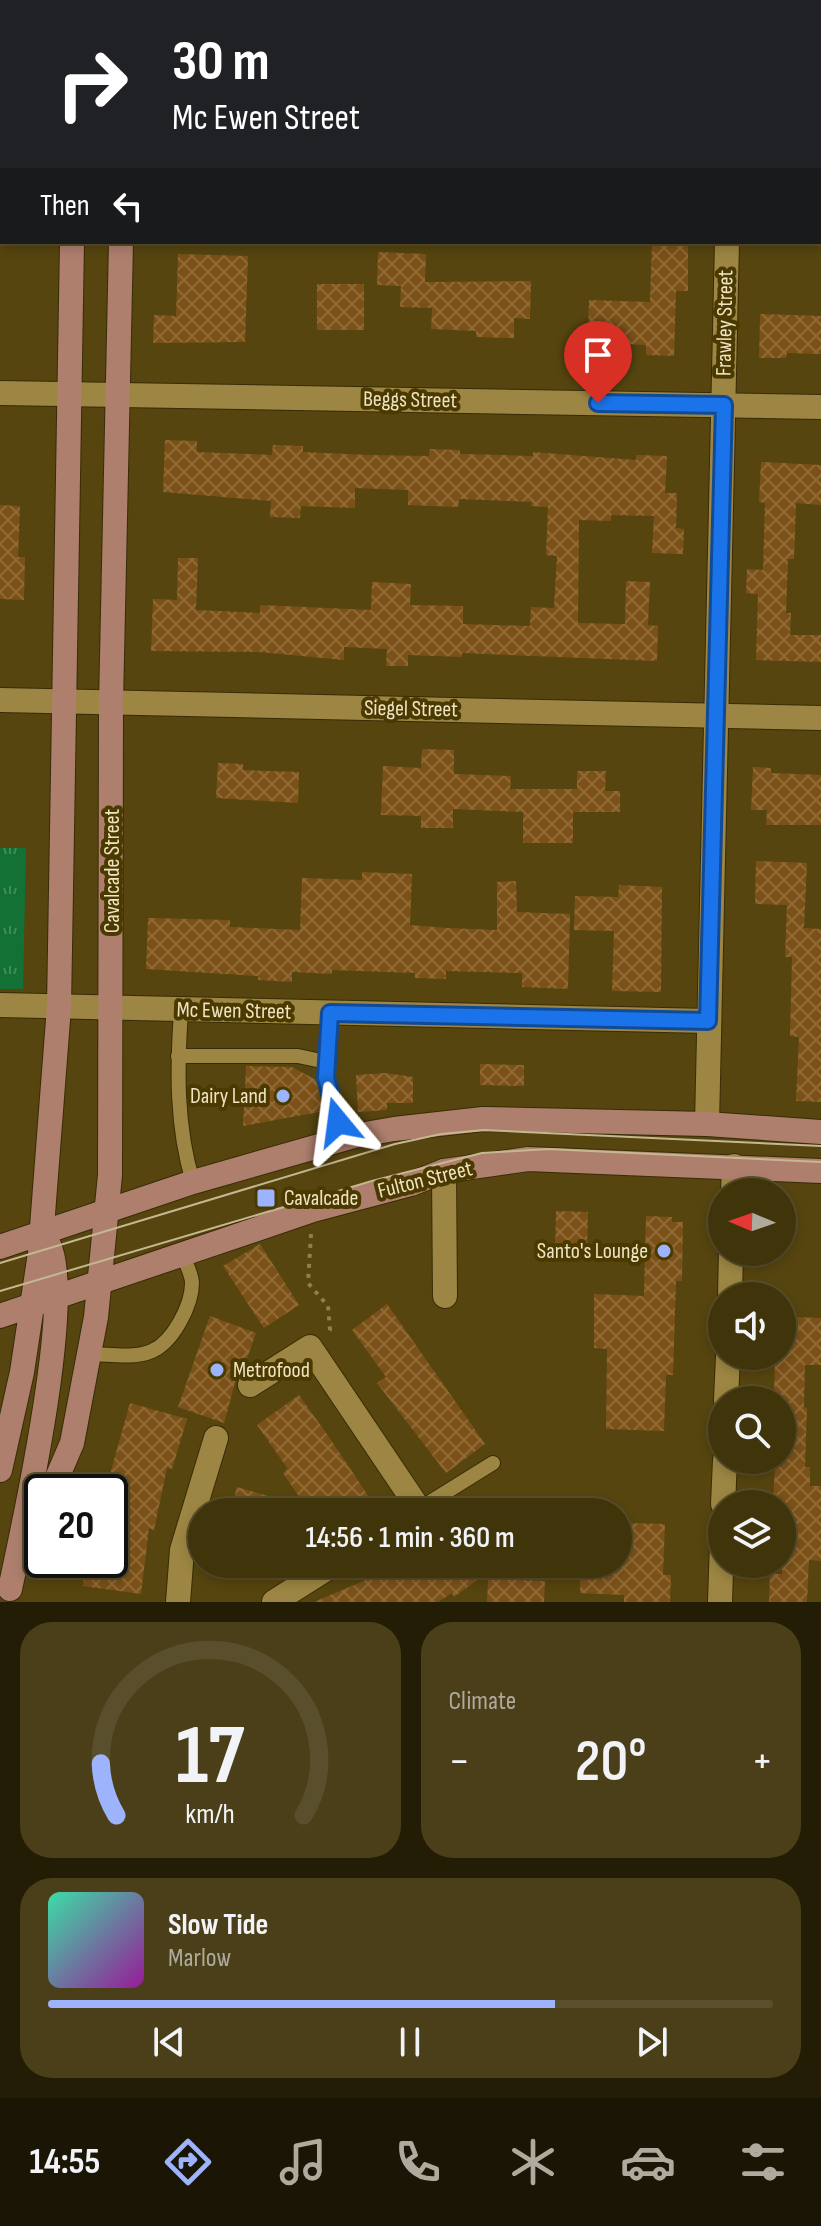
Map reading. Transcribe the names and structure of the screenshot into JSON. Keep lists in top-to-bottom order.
{
  "streets": {
    "main road": ["Cavalcade Street", "Fulton Street"],
    "street": [
      "Frawley Street",
      "Beggs Street",
      "Siegel Street",
      "Mc Ewen Street"
    ]
  },
  "crossings": [
    ["Frawley Street", "Beggs Street"],
    ["Frawley Street", "Siegel Street"],
    ["Frawley Street", "Mc Ewen Street"],
    ["Beggs Street", "Cavalcade Street"],
    ["Siegel Street", "Cavalcade Street"],
    ["Cavalcade Street", "Mc Ewen Street"],
    ["Cavalcade Street", "Fulton Street"]
  ],
  "places": {
    "other": ["Dairy Land", "Santo's Lounge", "Metrofood"],
    "transit": ["Cavalcade"]
  },
  "north": "left",
  "page": {
    "turn": ["30 m", "Mc Ewen Street"],
    "then": "Then",
    "limit": "20",
    "trip": "14:56 · 1 min · 360 m",
    "tile": "Climate",
    "heat": ["−", "20°", "+"],
    "song": ["Slow Tide", "Marlow"],
    "tabs": "14:55",
    "gauge": ["17", "km/h"]
  }
}
